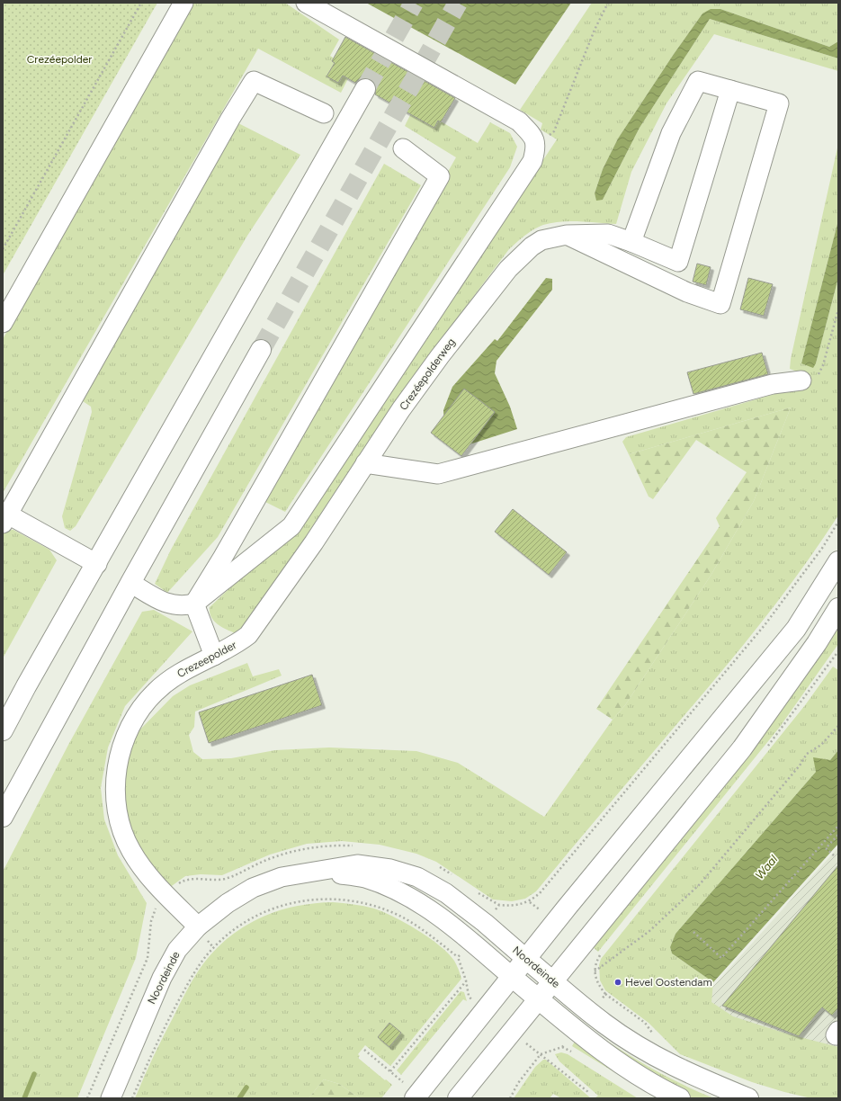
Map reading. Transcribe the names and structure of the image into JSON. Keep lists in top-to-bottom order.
{
  "streets": {
    "main road": ["Noordeinde"],
    "street": ["Crezéepolderweg", "Crezeepolder"]
  },
  "crossings": [
    ["Crezéepolderweg", "Crezeepolder"],
    ["Crezeepolder", "Noordeinde"]
  ],
  "water": ["Waal"],
  "parks": ["Crezéepolder"],
  "places": ["Hevel Oostendam"]
}
